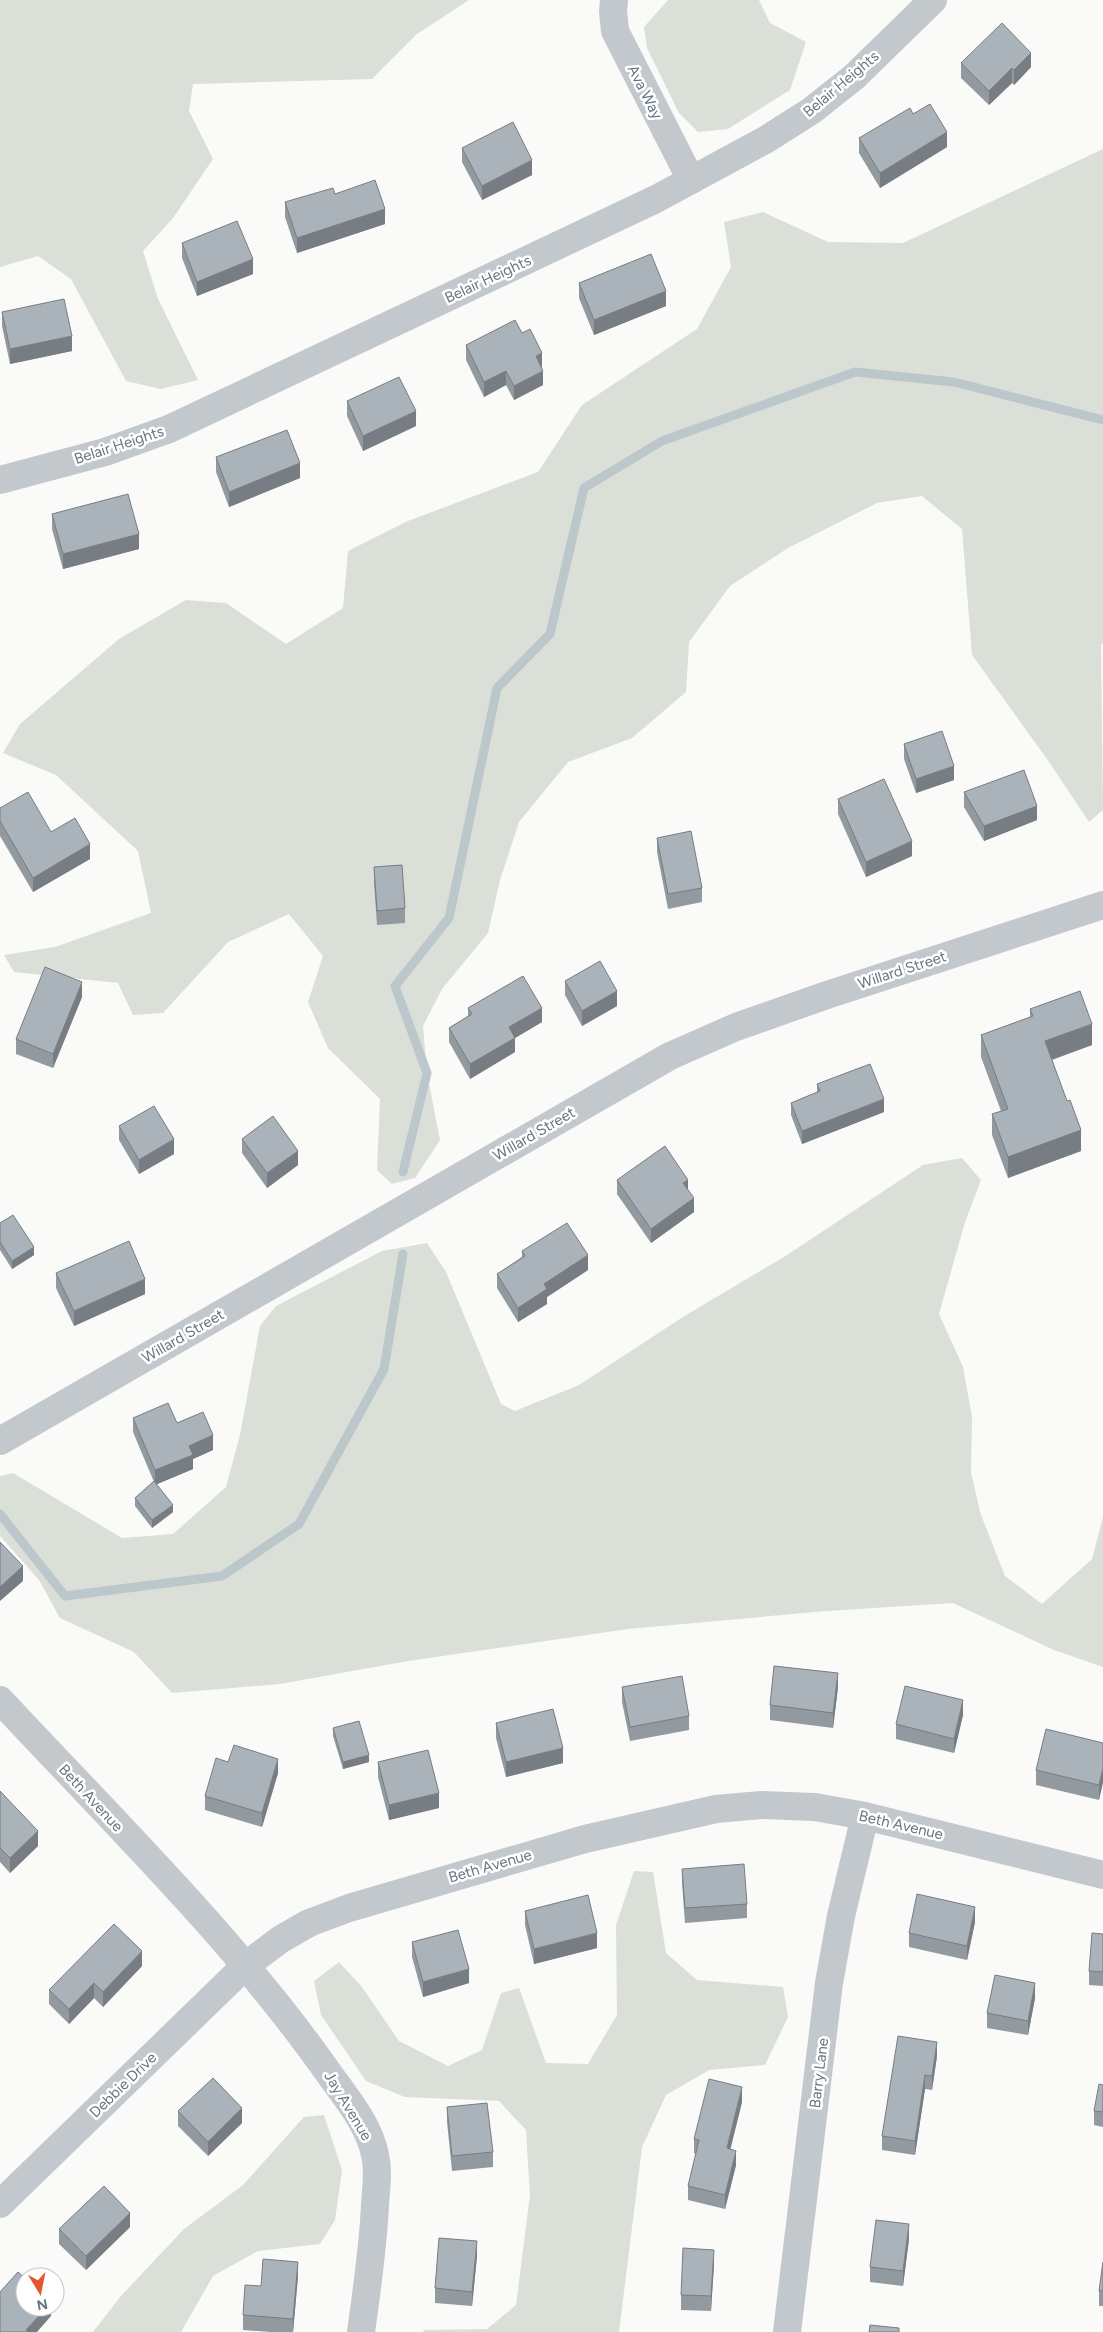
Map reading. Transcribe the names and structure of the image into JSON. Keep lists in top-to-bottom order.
{
  "streets": {
    "street": [
      "Belair Heights",
      "Ava Way",
      "Willard Street",
      "Beth Avenue",
      "Barry Lane",
      "Debbie Drive",
      "Jay Avenue"
    ]
  },
  "crossings": [
    ["Belair Heights", "Ava Way"],
    ["Beth Avenue", "Barry Lane"],
    ["Beth Avenue", "Debbie Drive"],
    ["Beth Avenue", "Jay Avenue"],
    ["Debbie Drive", "Jay Avenue"]
  ],
  "north": "bottom"
}
